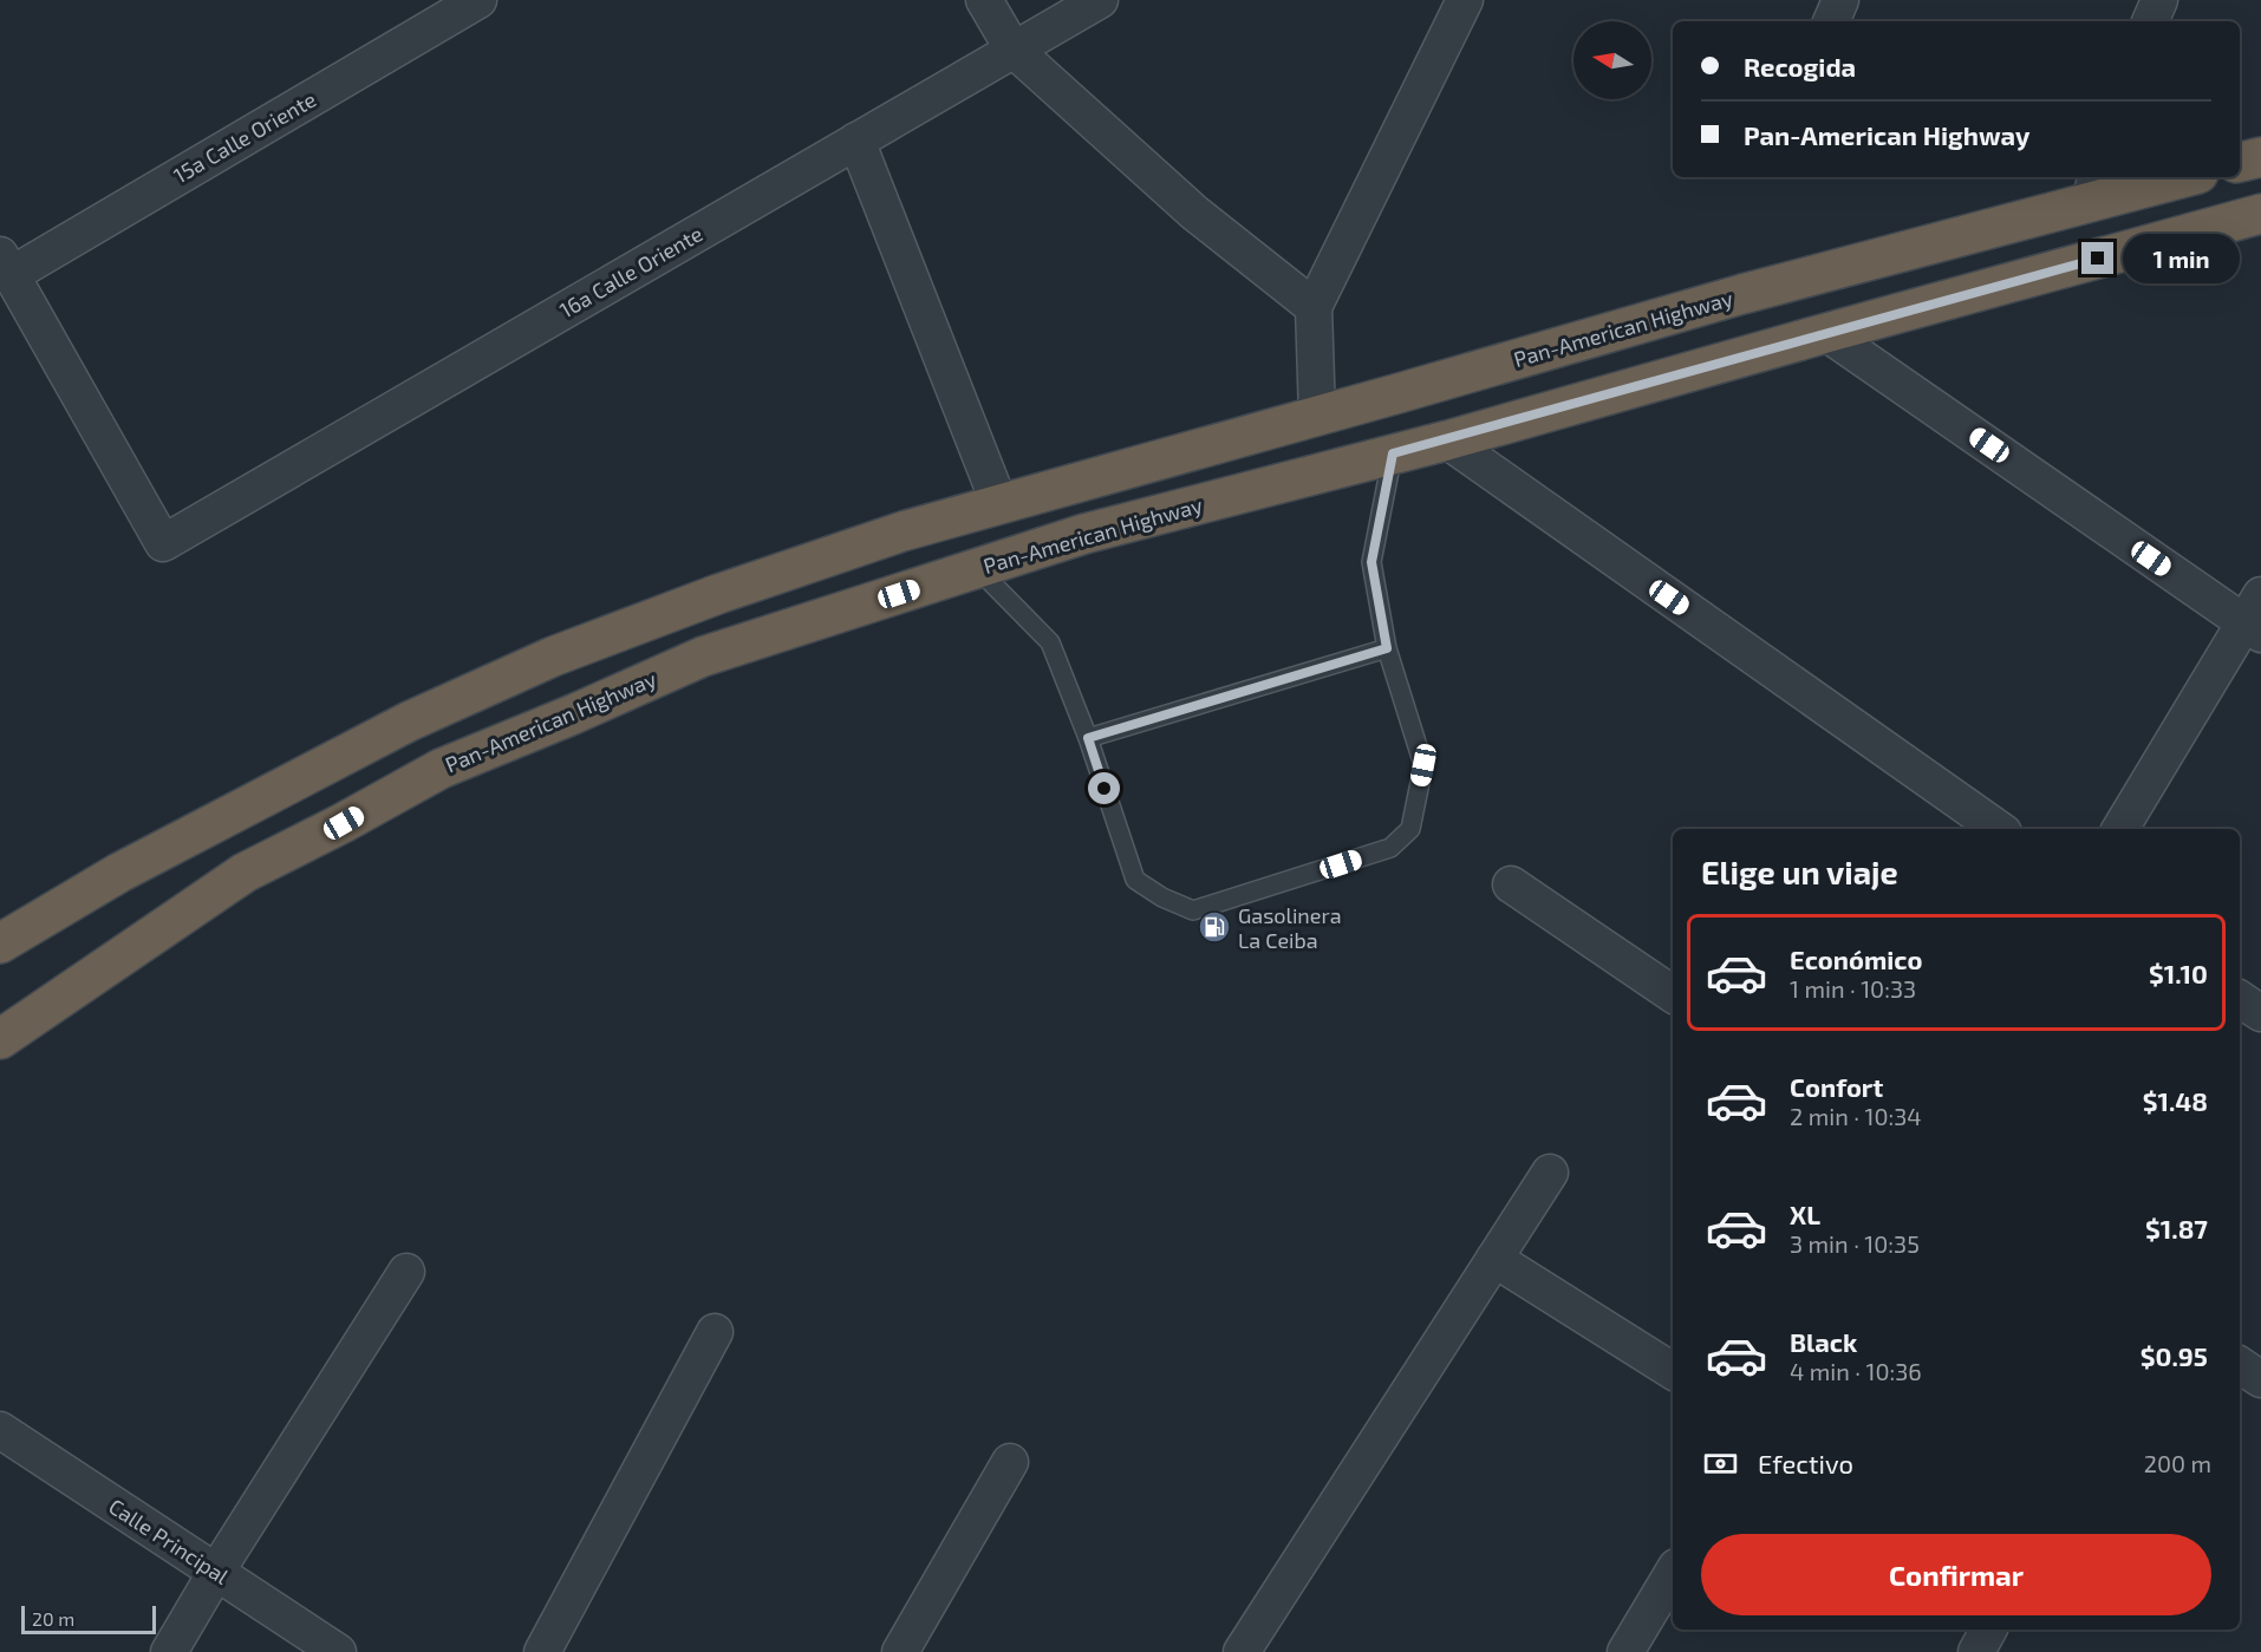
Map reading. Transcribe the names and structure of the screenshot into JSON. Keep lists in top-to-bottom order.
{
  "streets": {
    "highway": ["Pan-American Highway"],
    "street": ["15a Calle Oriente", "16a Calle Oriente", "Calle Principal"]
  },
  "crossings": [
    ["15a Calle Oriente", "16a Calle Oriente"]
  ],
  "places": {
    "fuel station": ["Gasolinera La Ceiba"]
  },
  "scale_bar": "20 m",
  "north": "left",
  "page": {
    "banner": ["Recogida", "Pan-American Highway"],
    "bubble": "1 min",
    "heading": "Elige un viaje",
    "list": [
      {
        "name": "Económico",
        "note": "1 min · 10:33",
        "value": "$1.10"
      },
      {
        "name": "Confort",
        "note": "2 min · 10:34",
        "value": "$1.48"
      },
      {
        "name": "XL",
        "note": "3 min · 10:35",
        "value": "$1.87"
      },
      {
        "name": "Black",
        "note": "4 min · 10:36",
        "value": "$0.95"
      }
    ],
    "pay": ["Efectivo", "200 m"],
    "buttons": "Confirmar",
    "scale": "20 m"
  }
}
